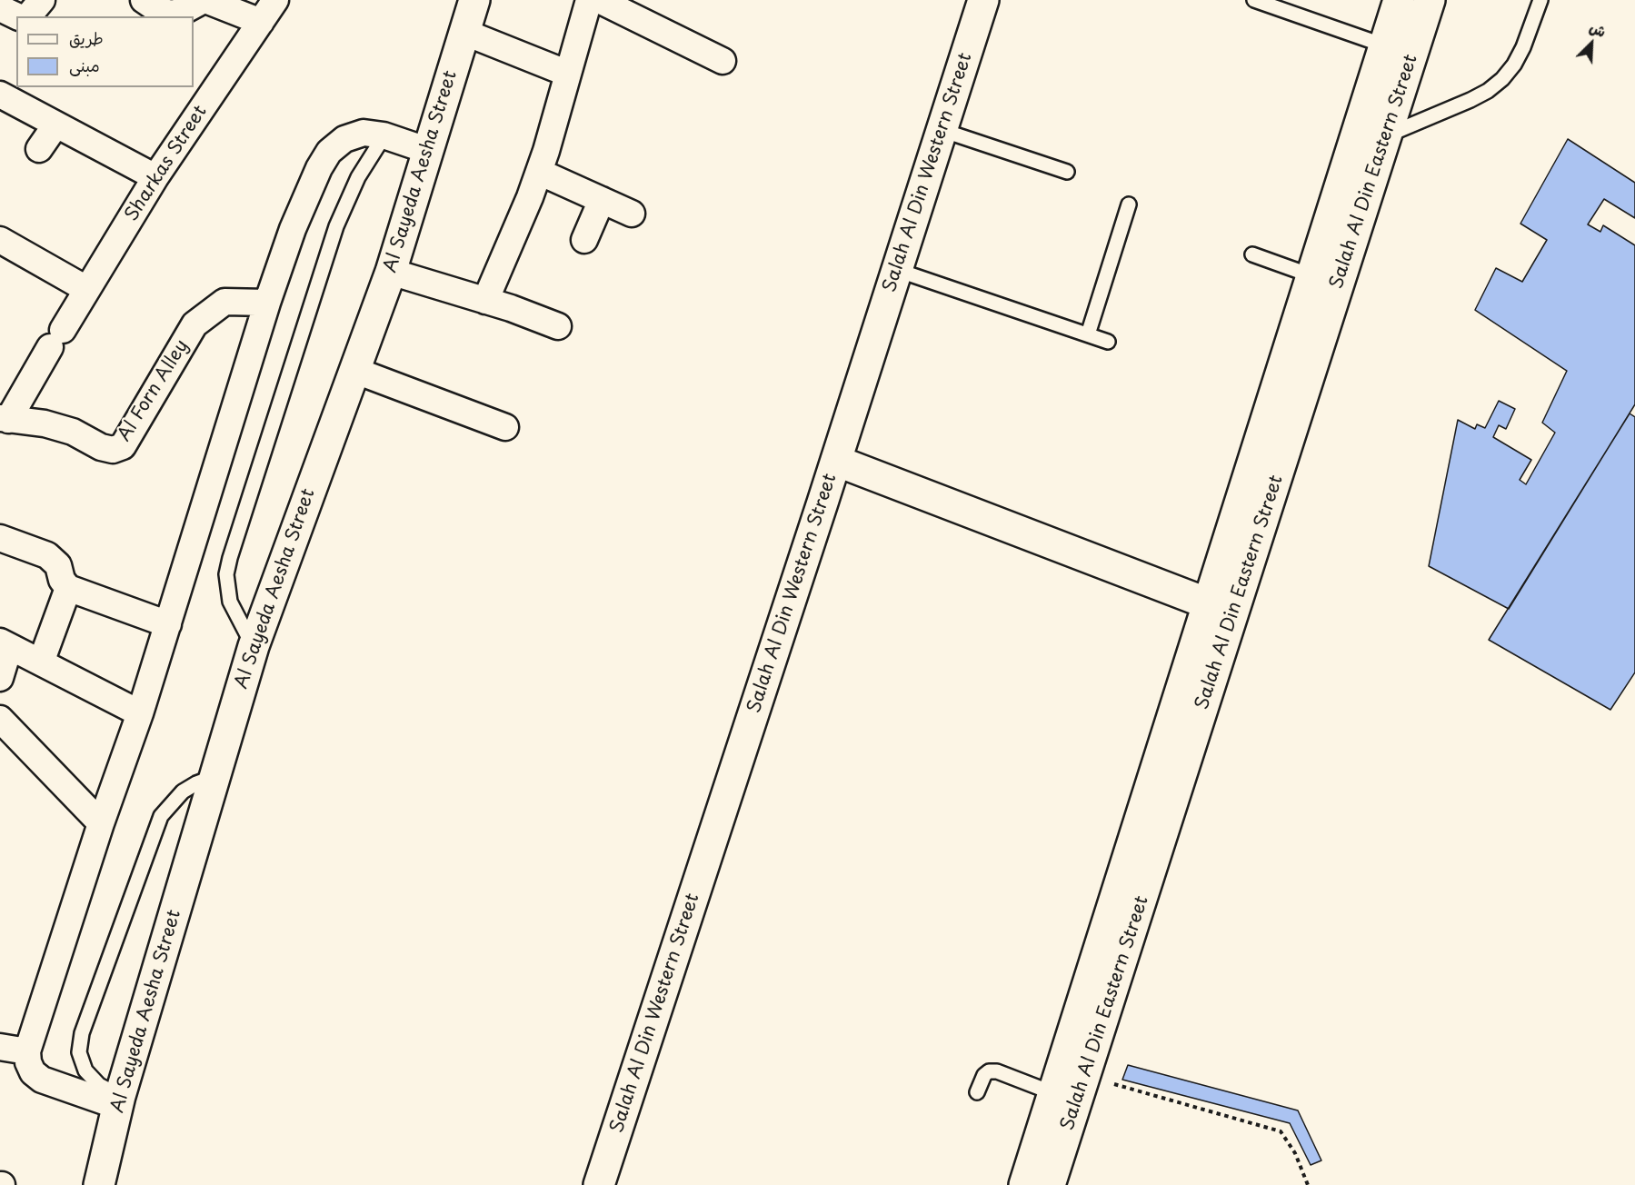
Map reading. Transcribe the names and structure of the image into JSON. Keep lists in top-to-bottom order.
{
  "streets": {
    "main road": ["Al Sayeda Aesha Street", "Salah Al Din Eastern Street", "Salah Al Din Western Street"],
    "street": ["Sharkas Street", "Al Forn Alley"]
  },
  "crossings": [
    ["Sharkas Street", "Al Forn Alley"]
  ],
  "legend": ["طريق", "مبنى"],
  "north": "top right"
}
